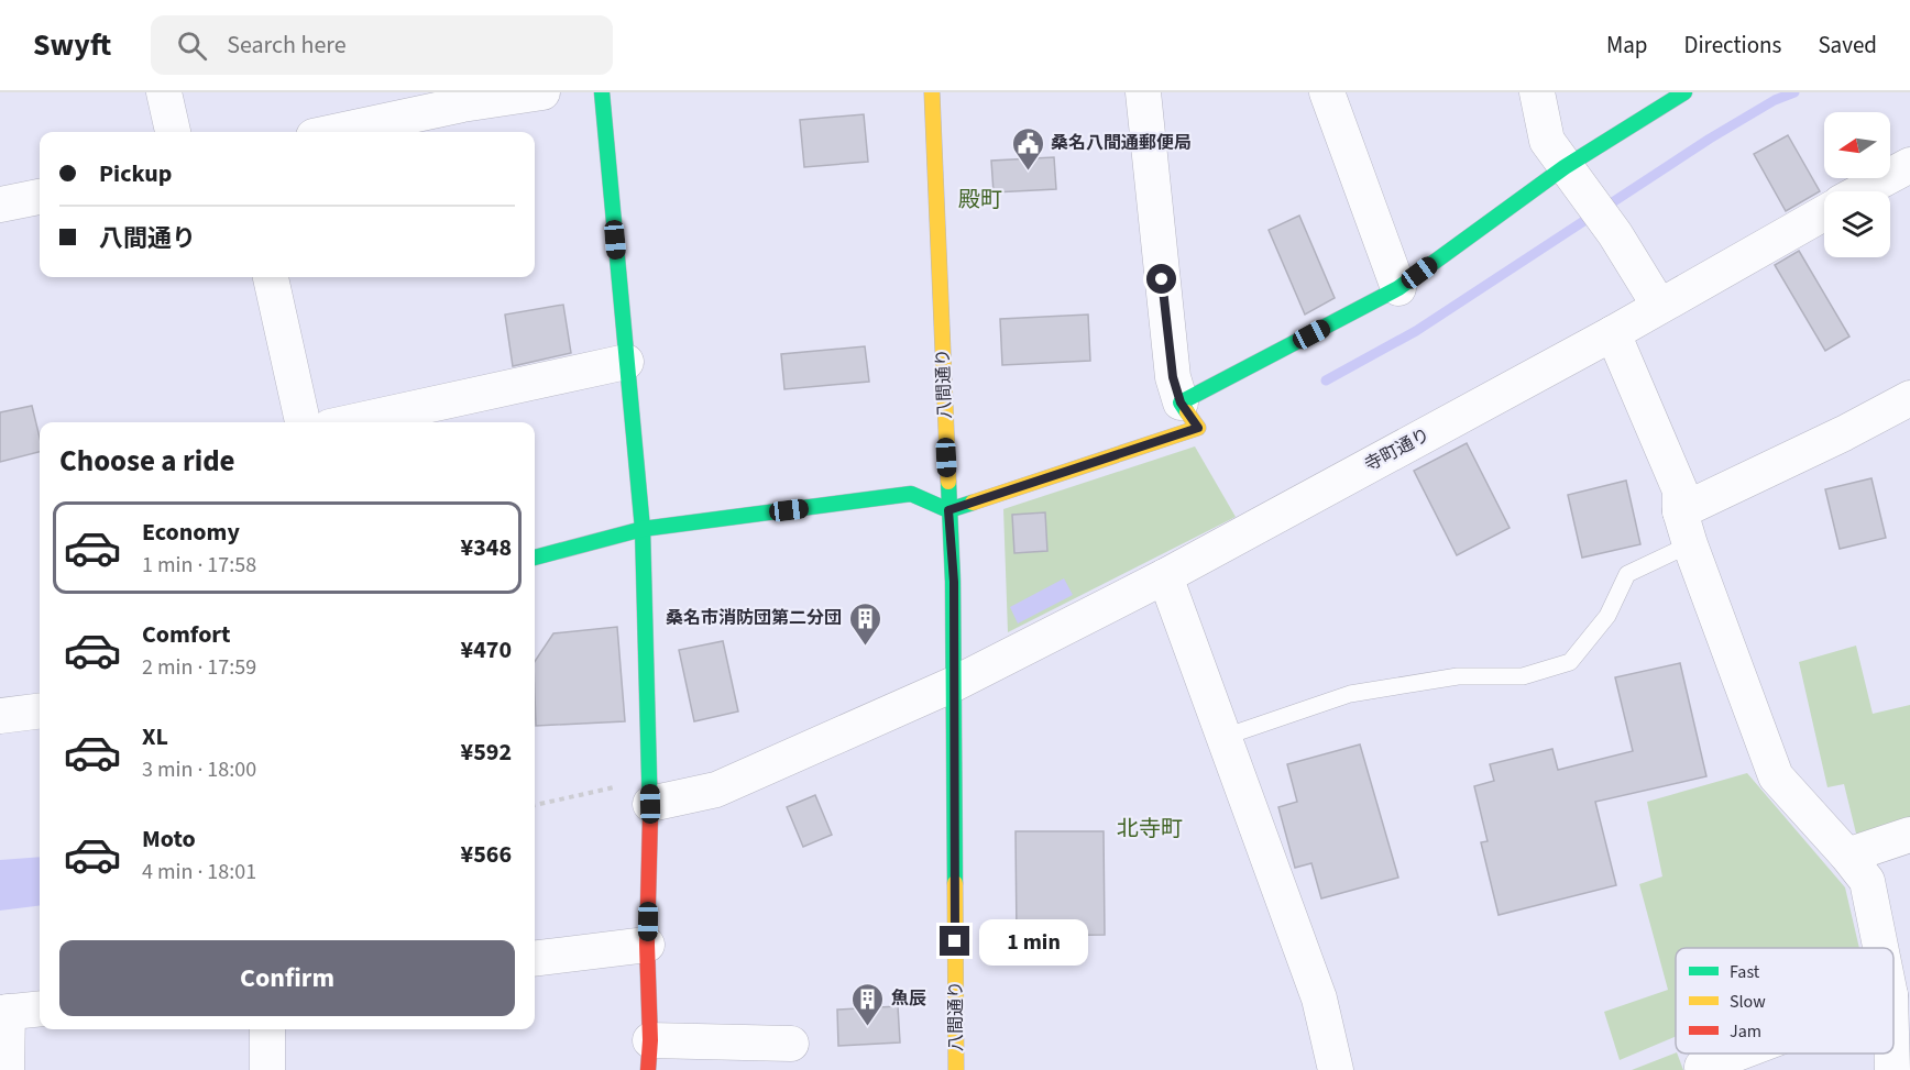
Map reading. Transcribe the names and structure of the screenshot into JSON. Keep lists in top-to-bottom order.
{
  "streets": {
    "street": ["八間通り", "寺町通り"]
  },
  "crossings": [
    ["八間通り", "寺町通り"]
  ],
  "districts": ["殿町", "北寺町"],
  "places": {
    "public building": ["桑名八間通郵便局"],
    "building": ["桑名市消防団第二分団", "魚辰"]
  },
  "legend": ["Fast", "Slow", "Jam"],
  "north": "left",
  "page": {
    "header": "Swyft",
    "search": "Search here",
    "nav": ["Map", "Directions", "Saved"],
    "banner": ["Pickup", "八間通り"],
    "heading": "Choose a ride",
    "list": [
      {
        "name": "Economy",
        "note": "1 min · 17:58",
        "value": "¥348"
      },
      {
        "name": "Comfort",
        "note": "2 min · 17:59",
        "value": "¥470"
      },
      {
        "name": "XL",
        "note": "3 min · 18:00",
        "value": "¥592"
      },
      {
        "name": "Moto",
        "note": "4 min · 18:01",
        "value": "¥566"
      }
    ],
    "bubble": "1 min",
    "buttons": "Confirm"
  }
}
